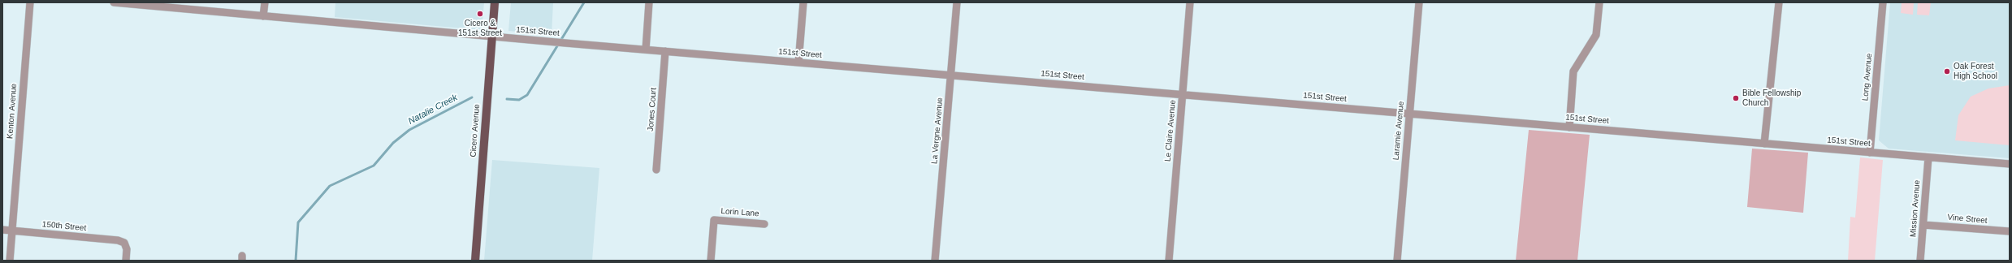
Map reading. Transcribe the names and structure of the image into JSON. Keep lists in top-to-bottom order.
{
  "streets": {
    "main road": ["Cicero Avenue"],
    "street": [
      "151st Street",
      "Long Avenue",
      "Jones Court",
      "Kenton Avenue",
      "La Vergne Avenue",
      "Le Claire Avenue",
      "Laramie Avenue",
      "Mission Avenue",
      "Lorin Lane",
      "Vine Street",
      "150th Street"
    ]
  },
  "crossings": [
    ["151st Street", "Long Avenue"],
    ["151st Street", "Jones Court"],
    ["151st Street", "Cicero Avenue"],
    ["151st Street", "La Vergne Avenue"],
    ["151st Street", "Le Claire Avenue"],
    ["151st Street", "Laramie Avenue"],
    ["151st Street", "Mission Avenue"],
    ["Kenton Avenue", "150th Street"],
    ["Mission Avenue", "Vine Street"]
  ],
  "water": ["Natalie Creek"],
  "places": ["Cicero & 151st Street", "Oak Forest High School", "Bible Fellowship Church"]
}
